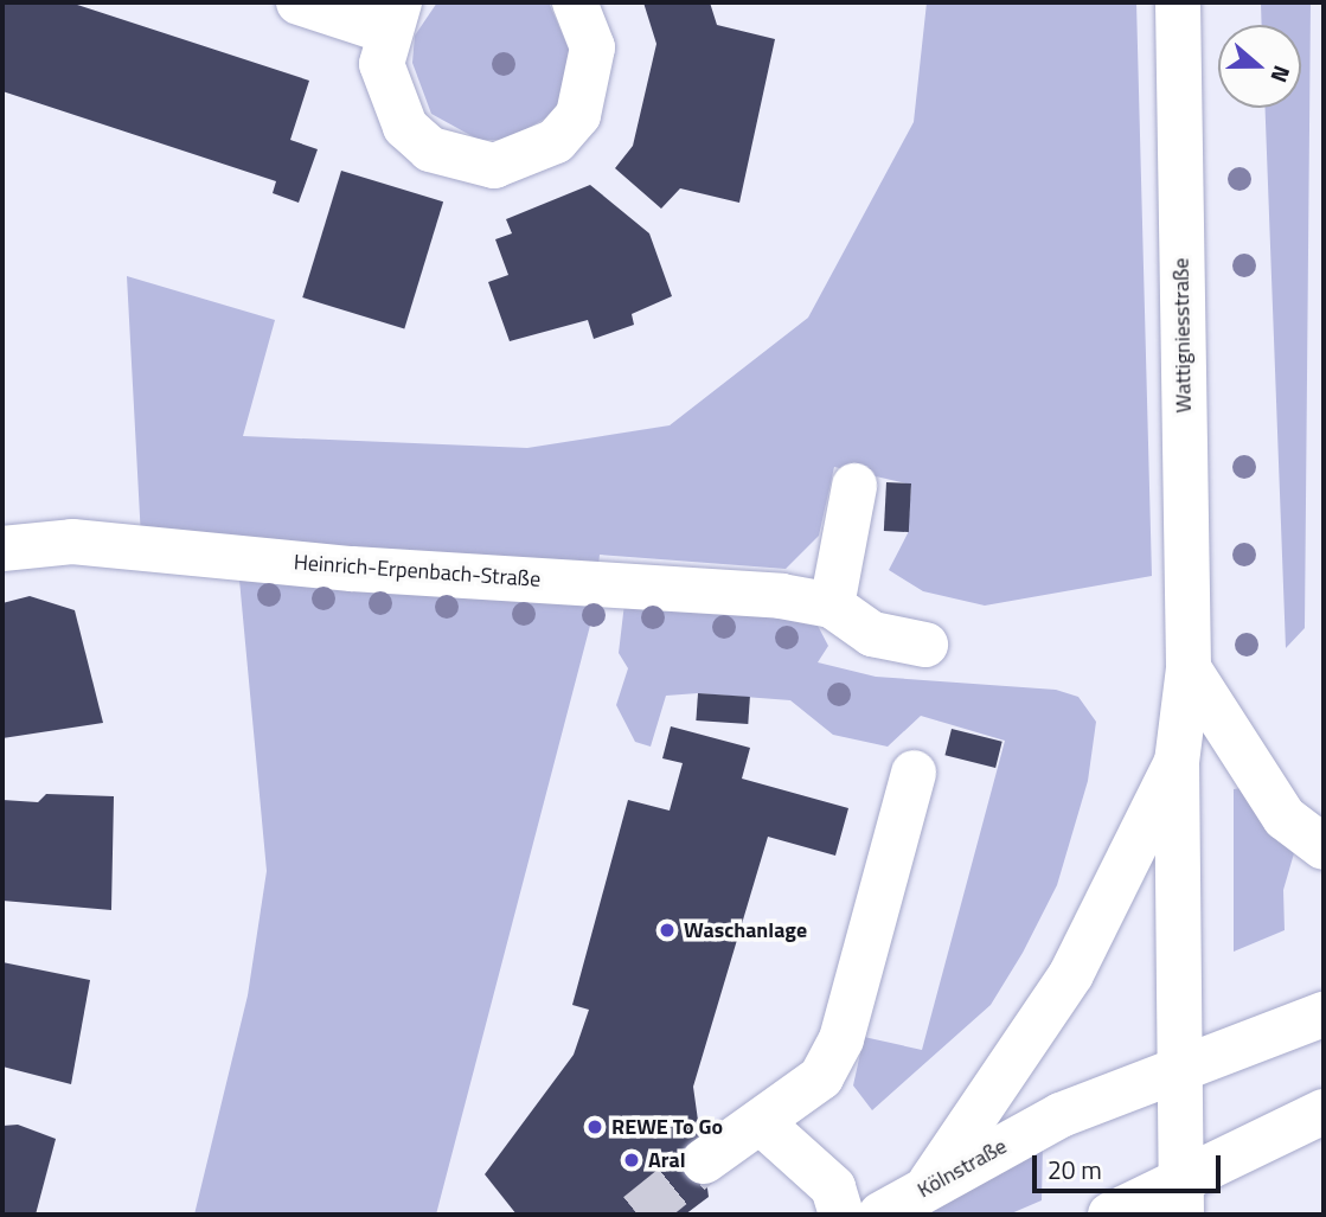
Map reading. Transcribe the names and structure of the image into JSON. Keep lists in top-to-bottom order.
{
  "streets": {
    "street": ["Wattigniesstraße", "Heinrich-Erpenbach-Straße", "Kölnstraße"]
  },
  "crossings": [
    ["Wattigniesstraße", "Kölnstraße"]
  ],
  "places": ["Waschanlage", "REWE To Go", "Aral"],
  "scale_bar": "20 m",
  "north": "right"
}
